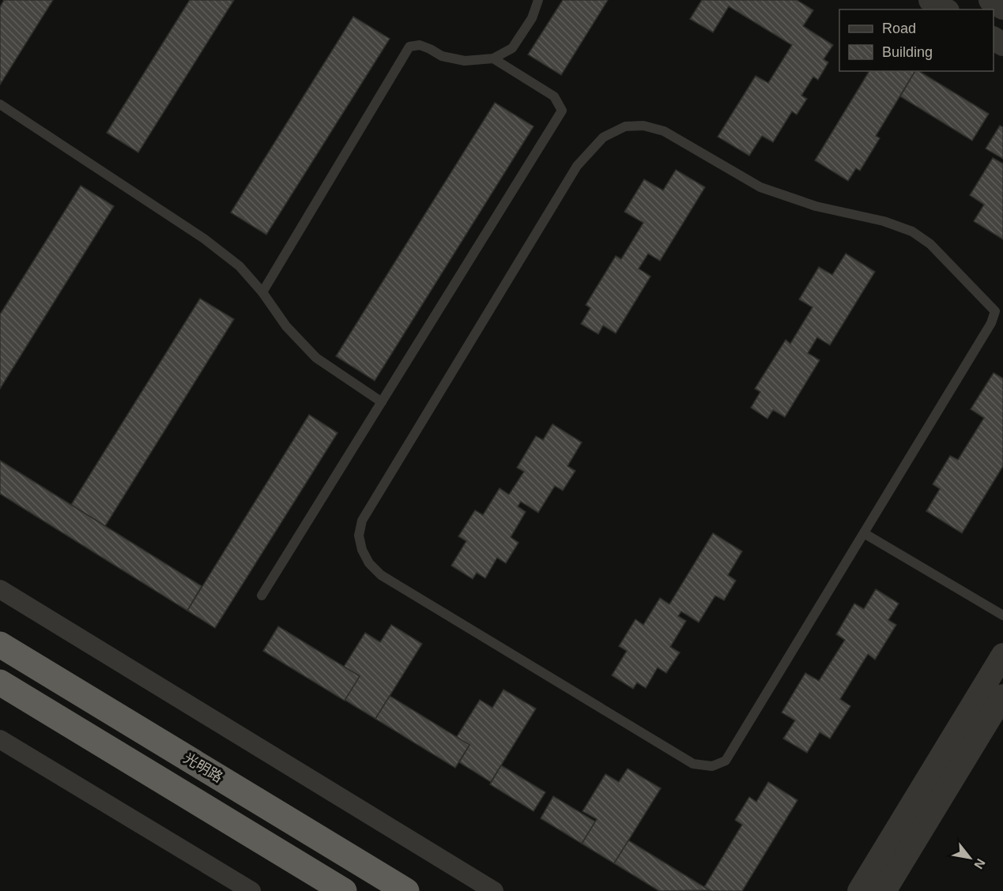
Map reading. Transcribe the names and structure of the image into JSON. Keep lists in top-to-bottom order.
{
  "streets": {
    "highway": ["光明路"]
  },
  "legend": ["Road", "Building"],
  "north": "bottom right"
}
